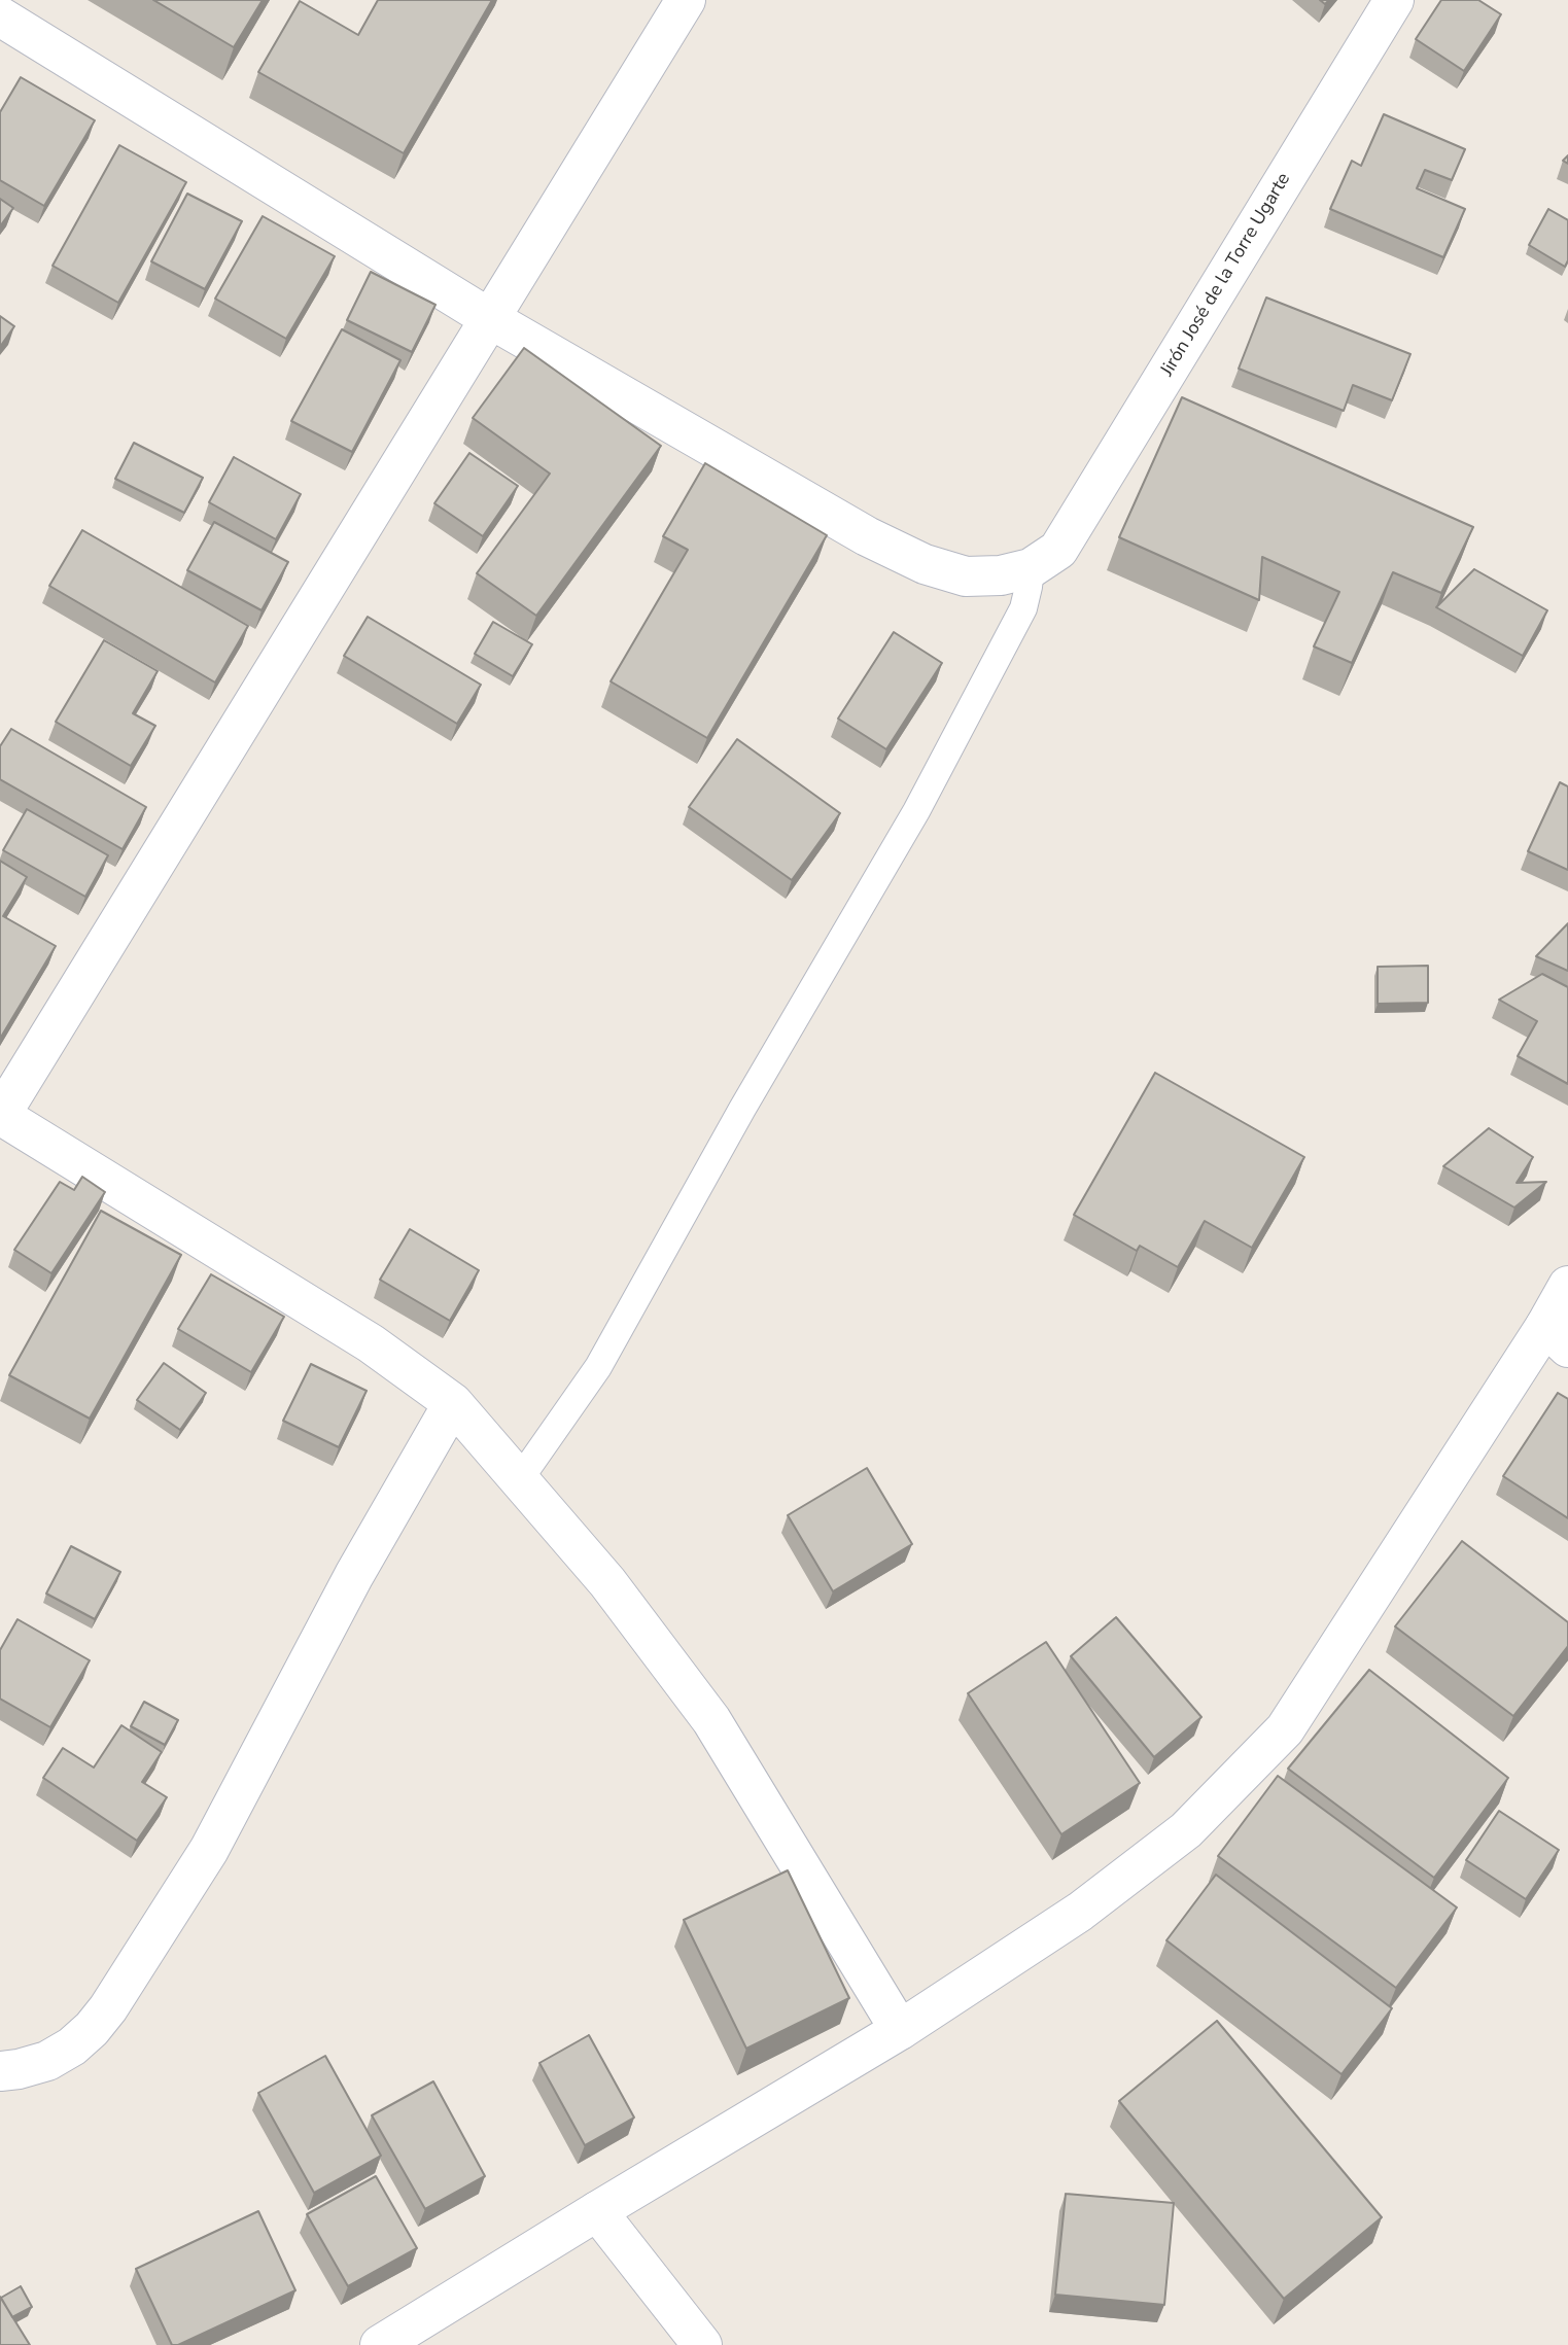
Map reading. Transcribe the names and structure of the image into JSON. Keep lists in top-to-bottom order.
{
  "streets": {
    "street": ["Jirón José de la Torre Ugarte"]
  }
}
